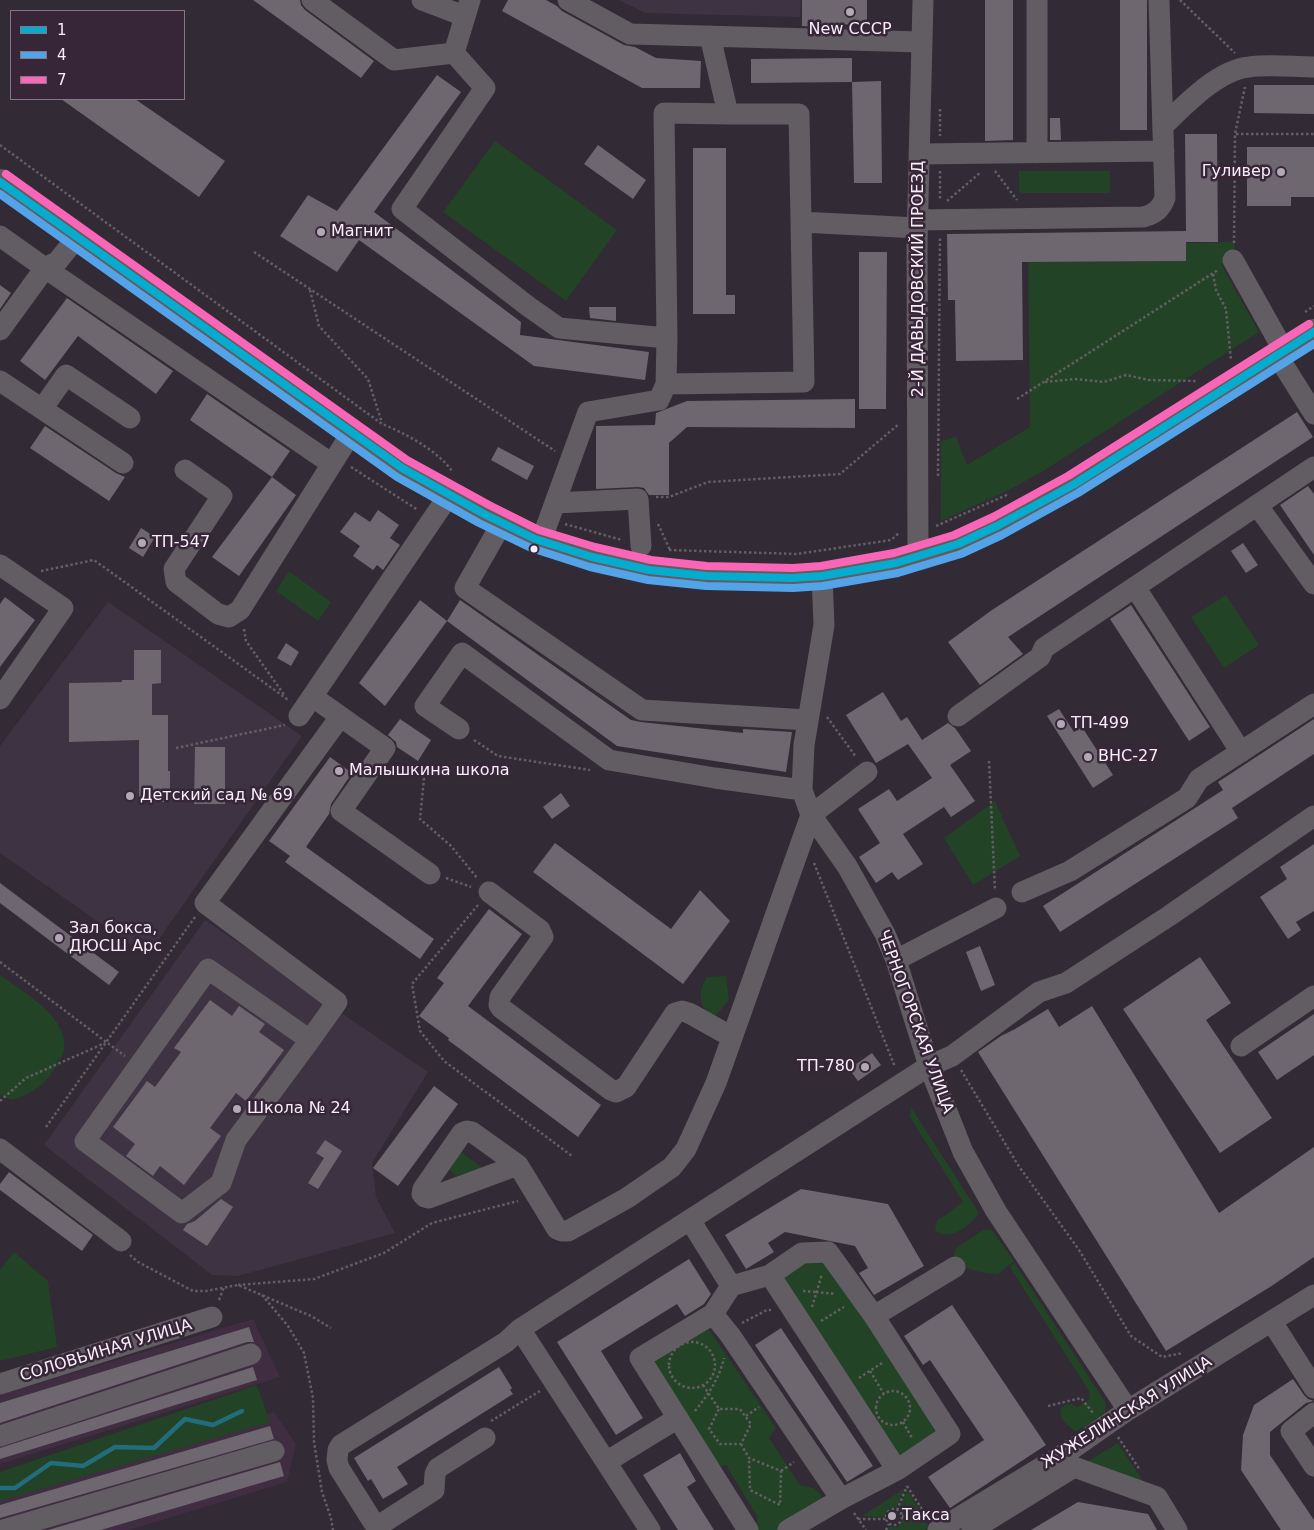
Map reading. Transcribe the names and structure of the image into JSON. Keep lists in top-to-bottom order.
{
  "streets": {
    "street": [
      "2-Й ДАВЫДОВСКИЙ ПРОЕЗД",
      "ЧЕРНОГОРСКАЯ УЛИЦА",
      "СОЛОВЬИНАЯ УЛИЦА",
      "ЖУЖЕЛИНСКАЯ УЛИЦА"
    ]
  },
  "crossings": [
    ["ЧЕРНОГОРСКАЯ УЛИЦА", "ЖУЖЕЛИНСКАЯ УЛИЦА"]
  ],
  "places": [
    "New СССР",
    "Гуливер",
    "Магнит",
    "ТП-547",
    "ТП-499",
    "ВНС-27",
    "Малышкина школа",
    "Детский сад № 69",
    "Зал бокса, ДЮСШ Арс",
    "ТП-780",
    "Школа № 24",
    "Такса"
  ],
  "lines": ["transit line 7", "transit line 1", "transit line 4"],
  "legend": ["1", "4", "7"]
}
